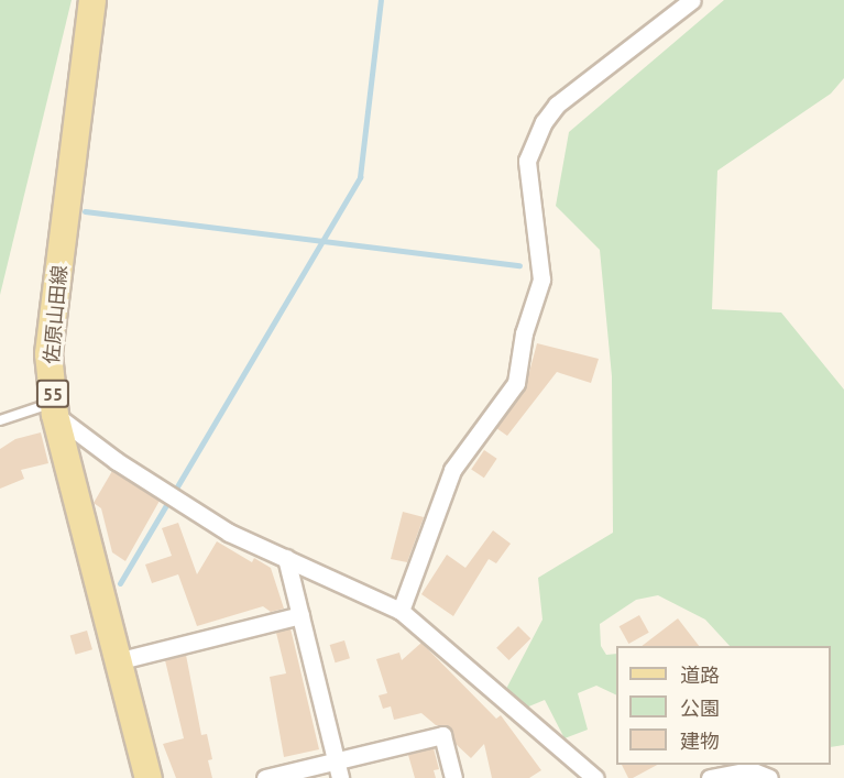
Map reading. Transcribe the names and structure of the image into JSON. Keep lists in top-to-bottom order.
{
  "streets": {
    "main road": ["佐原山田線", "55"]
  },
  "legend": ["道路", "公園", "建物"]
}
